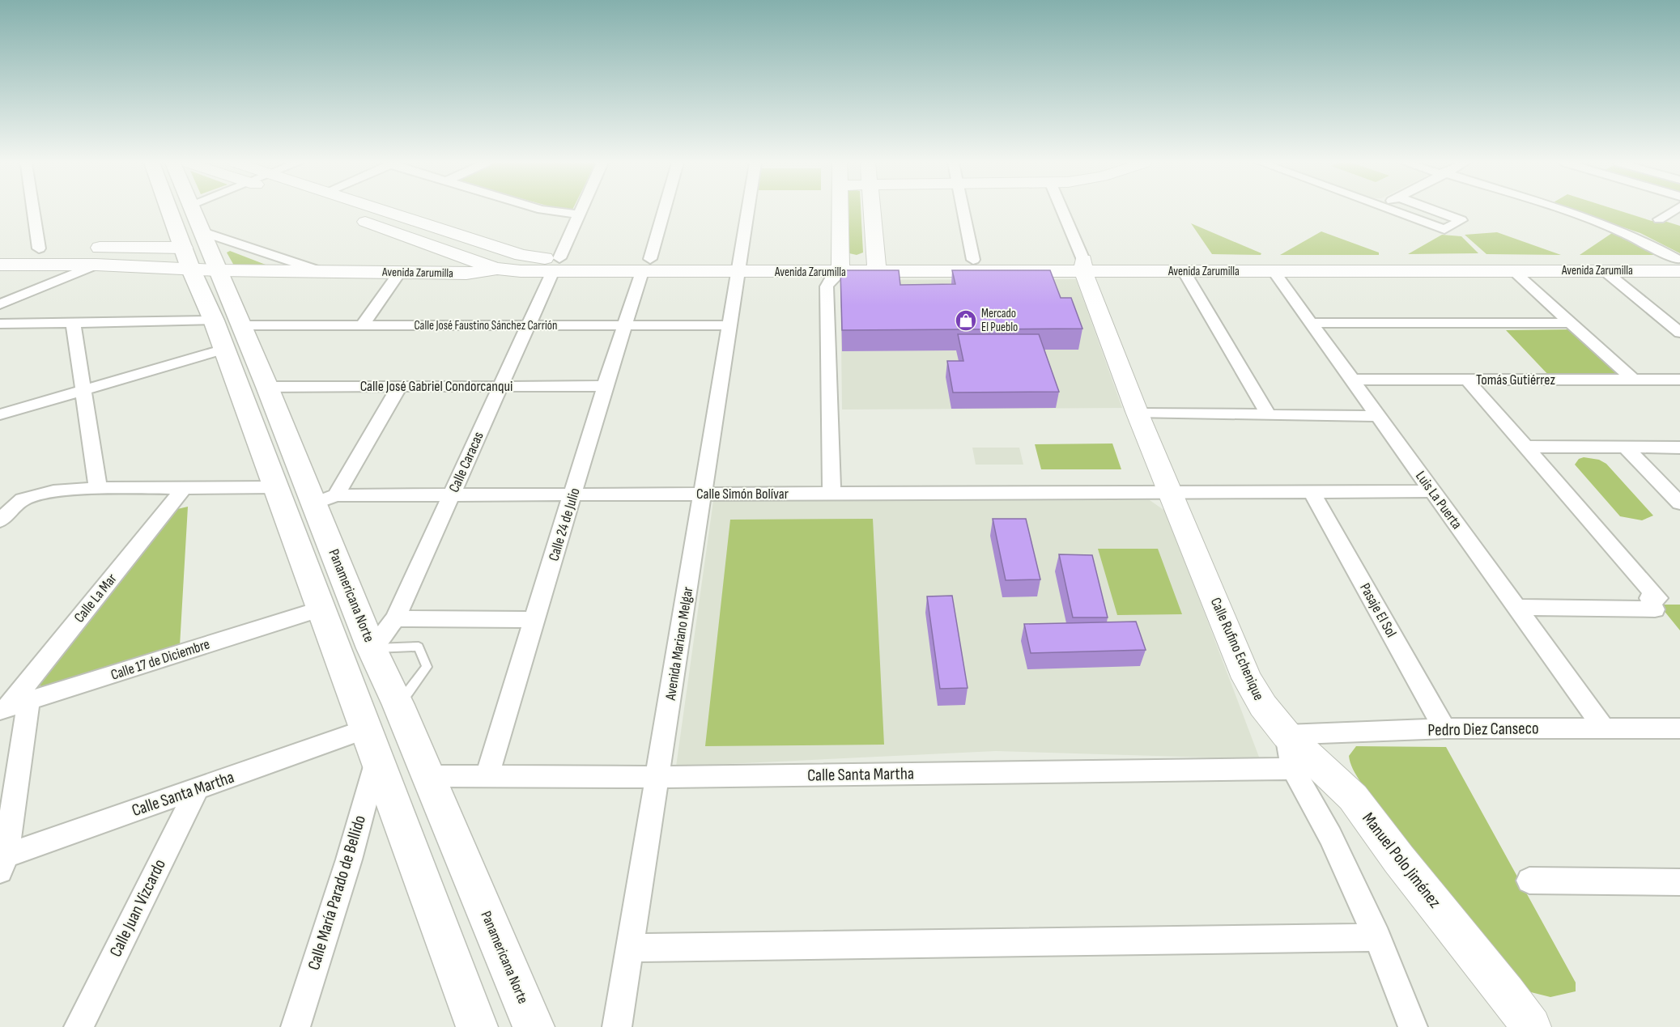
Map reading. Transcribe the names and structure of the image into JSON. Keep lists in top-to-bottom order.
{
  "streets": {
    "highway": ["Panamericana Norte"],
    "main road": ["Avenida Zarumilla", "Calle Rufino Echenique", "Manuel Polo Jiménez"],
    "street": [
      "Calle José Faustino Sánchez Carrión",
      "Tomás Gutiérrez",
      "Calle José Gabriel Condorcanqui",
      "Calle Caracas",
      "Calle Simón Bolívar",
      "Luis La Puerta",
      "Calle 24 de Julio",
      "Calle La Mar",
      "Pasaje El Sol",
      "Avenida Mariano Melgar",
      "Calle 17 de Diciembre",
      "Pedro Diez Canseco",
      "Calle Santa Martha",
      "Calle María Parado de Bellido",
      "Calle Juan Vizcardo"
    ]
  },
  "crossings": [
    ["Avenida Zarumilla", "Calle Caracas"],
    ["Avenida Zarumilla", "Luis La Puerta"],
    ["Avenida Zarumilla", "Calle 24 de Julio"],
    ["Avenida Zarumilla", "Panamericana Norte"],
    ["Avenida Zarumilla", "Avenida Mariano Melgar"],
    ["Avenida Zarumilla", "Calle Rufino Echenique"],
    ["Calle José Faustino Sánchez Carrión", "Calle Caracas"],
    ["Calle José Faustino Sánchez Carrión", "Calle 24 de Julio"],
    ["Calle José Faustino Sánchez Carrión", "Panamericana Norte"],
    ["Calle José Faustino Sánchez Carrión", "Avenida Mariano Melgar"],
    ["Tomás Gutiérrez", "Luis La Puerta"],
    ["Calle José Gabriel Condorcanqui", "Calle Caracas"],
    ["Calle José Gabriel Condorcanqui", "Calle 24 de Julio"],
    ["Calle José Gabriel Condorcanqui", "Panamericana Norte"],
    ["Calle Caracas", "Calle Simón Bolívar"],
    ["Calle Caracas", "Panamericana Norte"],
    ["Calle Simón Bolívar", "Luis La Puerta"],
    ["Calle Simón Bolívar", "Calle 24 de Julio"],
    ["Calle Simón Bolívar", "Panamericana Norte"],
    ["Calle Simón Bolívar", "Pasaje El Sol"],
    ["Calle Simón Bolívar", "Avenida Mariano Melgar"],
    ["Calle Simón Bolívar", "Calle Rufino Echenique"],
    ["Luis La Puerta", "Pedro Diez Canseco"],
    ["Calle 24 de Julio", "Calle Santa Martha"],
    ["Panamericana Norte", "Calle 17 de Diciembre"],
    ["Panamericana Norte", "Calle Santa Martha"],
    ["Panamericana Norte", "Calle María Parado de Bellido"],
    ["Calle La Mar", "Calle 17 de Diciembre"],
    ["Pasaje El Sol", "Pedro Diez Canseco"],
    ["Avenida Mariano Melgar", "Calle Santa Martha"],
    ["Calle Rufino Echenique", "Pedro Diez Canseco"],
    ["Calle Rufino Echenique", "Calle Santa Martha"],
    ["Calle Rufino Echenique", "Manuel Polo Jiménez"],
    ["Pedro Diez Canseco", "Manuel Polo Jiménez"],
    ["Calle Santa Martha", "Calle Juan Vizcardo"]
  ],
  "places": {
    "shop": ["Mercado El Pueblo"]
  }
}
